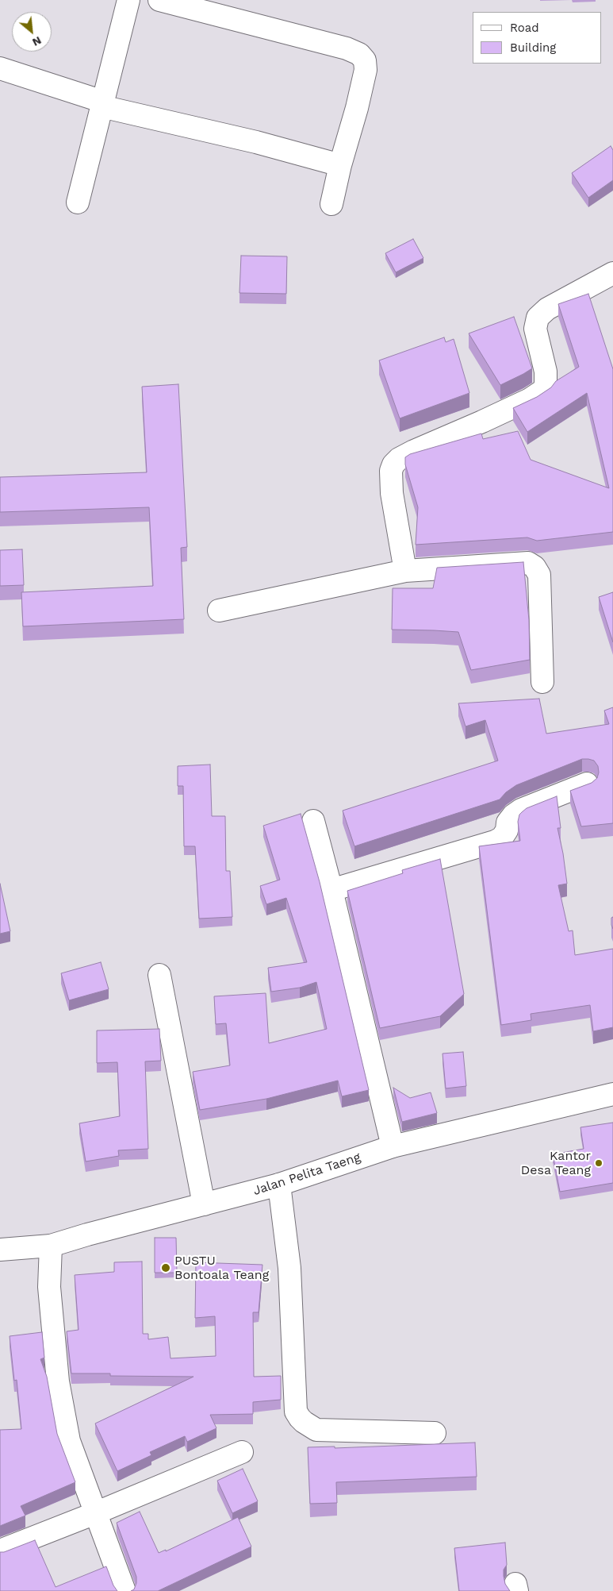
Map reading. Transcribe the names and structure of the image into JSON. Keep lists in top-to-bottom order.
{
  "streets": {
    "street": ["Jalan Pelita Taeng"]
  },
  "places": ["Kantor Desa Teang", "PUSTU Bontoala Teang"],
  "legend": ["Road", "Building"],
  "north": "bottom right"
}
